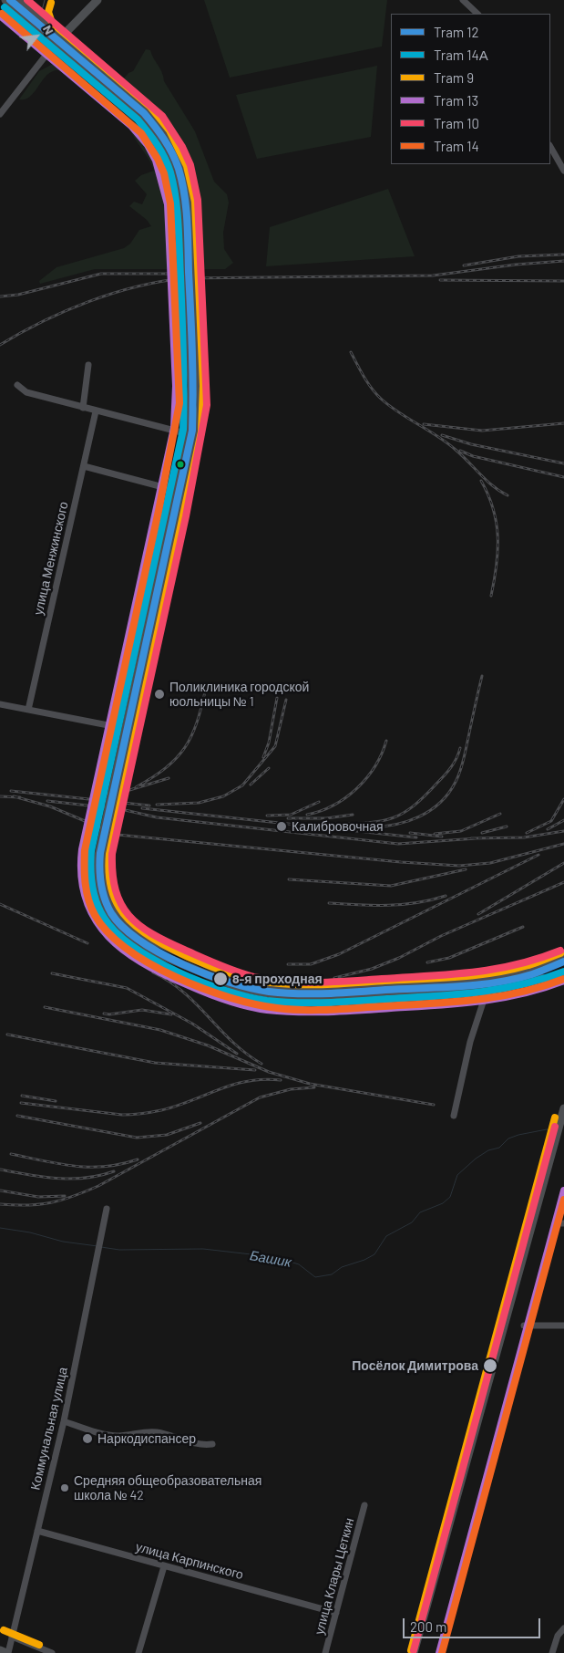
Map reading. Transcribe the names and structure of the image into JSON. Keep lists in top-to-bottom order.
{
  "streets": {
    "street": [
      "улица Менжинского",
      "Коммунальная улица",
      "улица Карпинского",
      "улица Клары Цеткин"
    ]
  },
  "crossings": [
    ["Коммунальная улица", "улица Карпинского"],
    ["улица Карпинского", "улица Клары Цеткин"]
  ],
  "water": ["Башик"],
  "places": [
    "Поликлиника городской юольницы № 1",
    "Калибровочная",
    "8-я проходная",
    "Посёлок Димитрова",
    "Наркодиспансер",
    "Средняя общеобразовательная школа № 42"
  ],
  "lines": [
    "tram line 12",
    "tram line 10",
    "tram line 9",
    "tram line 14А",
    "tram line 14",
    "tram line 13"
  ],
  "legend": [
    "Tram 12",
    "Tram 14А",
    "Tram 9",
    "Tram 13",
    "Tram 10",
    "Tram 14"
  ],
  "scale_bar": "200 m",
  "north": "top right"
}
